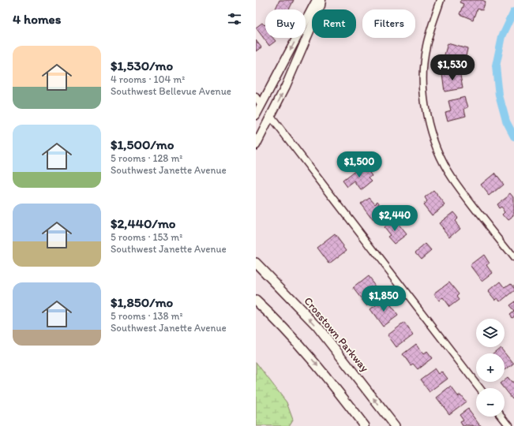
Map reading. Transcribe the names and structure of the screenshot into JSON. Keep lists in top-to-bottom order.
{
  "streets": {
    "main road": ["Crosstown Parkway"]
  },
  "page": {
    "heading": "4 homes",
    "chip": ["Buy", "Rent", "Filters"],
    "list": [
      {
        "name": "$1,530/mo",
        "note": "4 rooms · 104 m² · Southwest Bellevue Avenue"
      },
      {
        "name": "$1,500/mo",
        "note": "5 rooms · 128 m² · Southwest Janette Avenue"
      },
      {
        "name": "$2,440/mo",
        "note": "5 rooms · 153 m² · Southwest Janette Avenue"
      },
      {
        "name": "$1,850/mo",
        "note": "5 rooms · 138 m² · Southwest Janette Avenue"
      }
    ],
    "price": [
      "$1,530",
      "$1,500",
      "$2,440",
      "$1,850"
    ],
    "map_buttons": ["+", "−"]
  }
}
